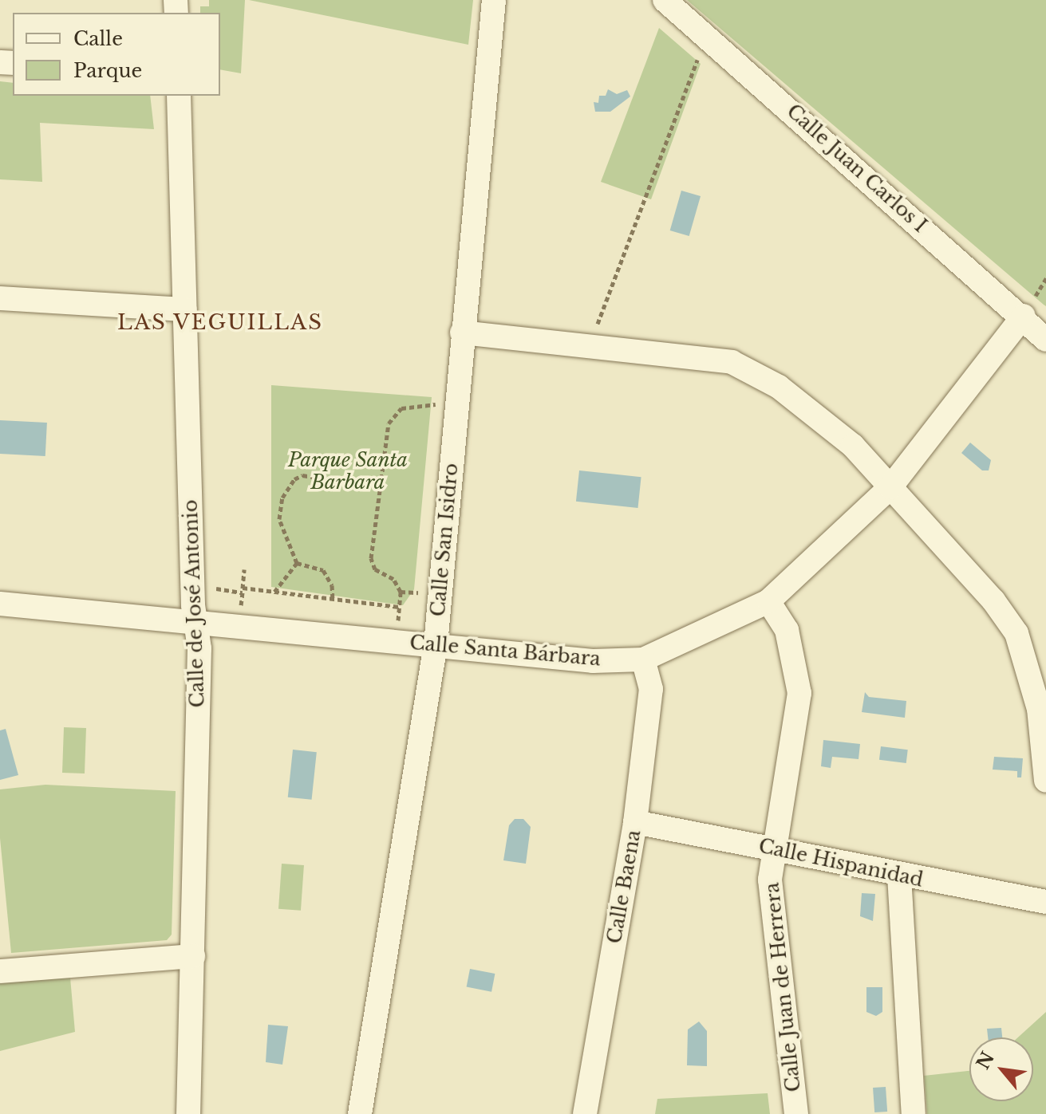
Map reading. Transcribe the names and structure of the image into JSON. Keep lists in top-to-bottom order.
{
  "streets": {
    "street": [
      "Calle Juan Carlos I",
      "Calle San Isidro",
      "Calle de José Antonio",
      "Calle Santa Bárbara",
      "Calle Hispanidad",
      "Calle Baena",
      "Calle Juan de Herrera"
    ]
  },
  "crossings": [
    ["Calle Juan Carlos I", "Calle Santa Bárbara"],
    ["Calle San Isidro", "Calle Santa Bárbara"],
    ["Calle de José Antonio", "Calle Santa Bárbara"],
    ["Calle Santa Bárbara", "Calle Baena"],
    ["Calle Santa Bárbara", "Calle Juan de Herrera"],
    ["Calle Hispanidad", "Calle Baena"],
    ["Calle Hispanidad", "Calle Juan de Herrera"]
  ],
  "districts": ["LAS VEGUILLAS"],
  "parks": ["Parque Santa Barbara"],
  "legend": ["Calle", "Parque"],
  "north": "top left"
}
